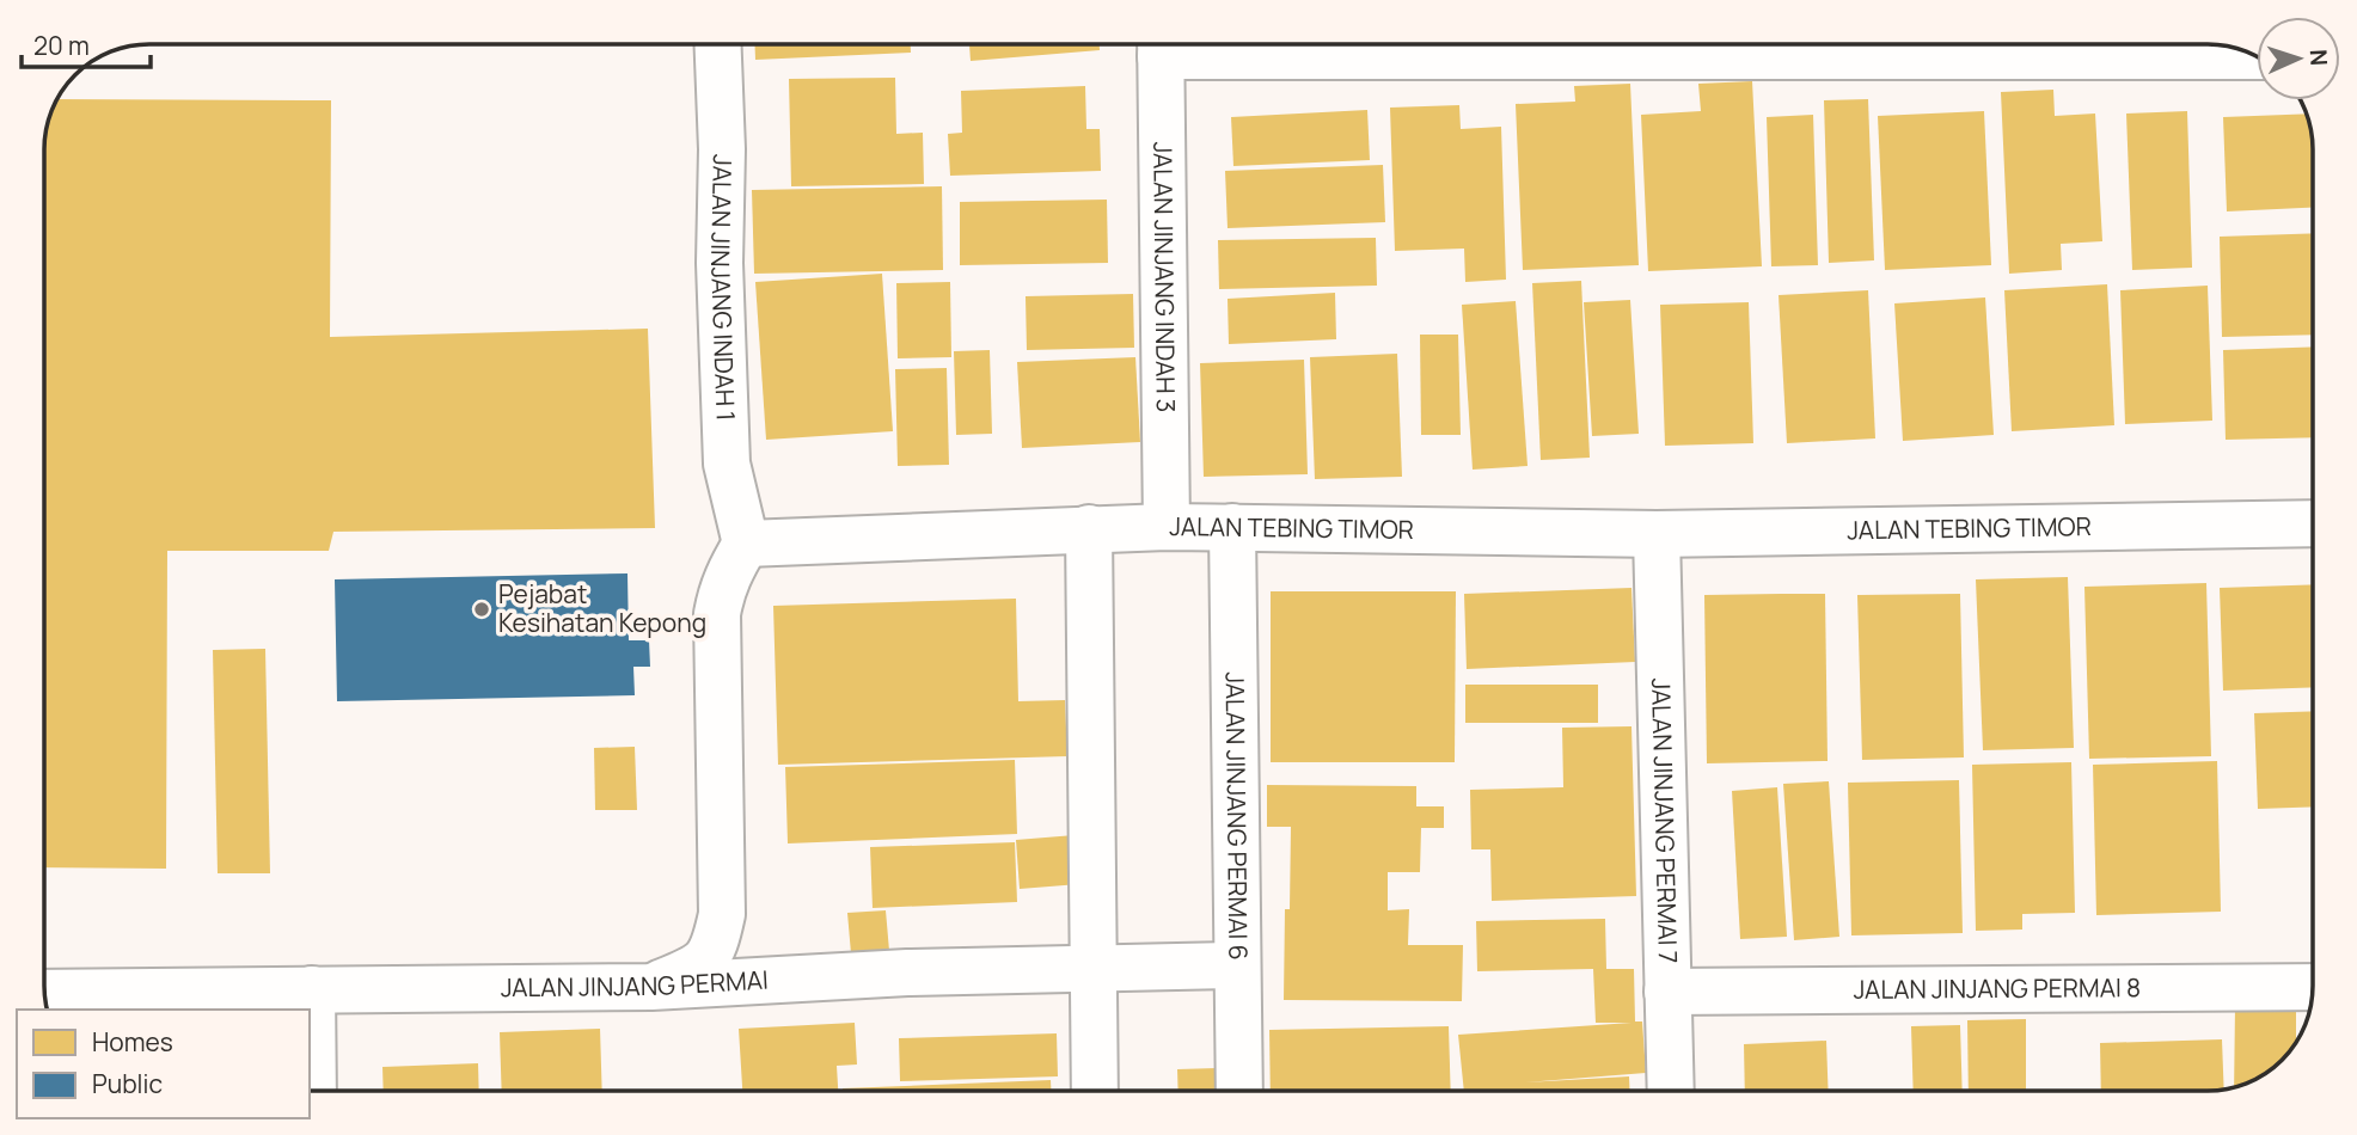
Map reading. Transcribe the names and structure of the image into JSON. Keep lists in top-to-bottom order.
{
  "streets": {
    "street": [
      "JALAN JINJANG INDAH 3",
      "JALAN JINJANG INDAH 1",
      "JALAN TEBING TIMOR",
      "JALAN JINJANG PERMAI 6",
      "JALAN JINJANG PERMAI 7",
      "JALAN JINJANG PERMAI",
      "JALAN JINJANG PERMAI 8"
    ]
  },
  "crossings": [
    ["JALAN JINJANG INDAH 3", "JALAN TEBING TIMOR"],
    ["JALAN JINJANG INDAH 1", "JALAN TEBING TIMOR"],
    ["JALAN TEBING TIMOR", "JALAN JINJANG PERMAI 6"],
    ["JALAN TEBING TIMOR", "JALAN JINJANG PERMAI 7"],
    ["JALAN JINJANG PERMAI 6", "JALAN JINJANG PERMAI"],
    ["JALAN JINJANG PERMAI 7", "JALAN JINJANG PERMAI 8"]
  ],
  "places": ["Pejabat Kesihatan Kepong"],
  "legend": ["Homes", "Public"],
  "scale_bar": "20 m",
  "north": "right"
}
